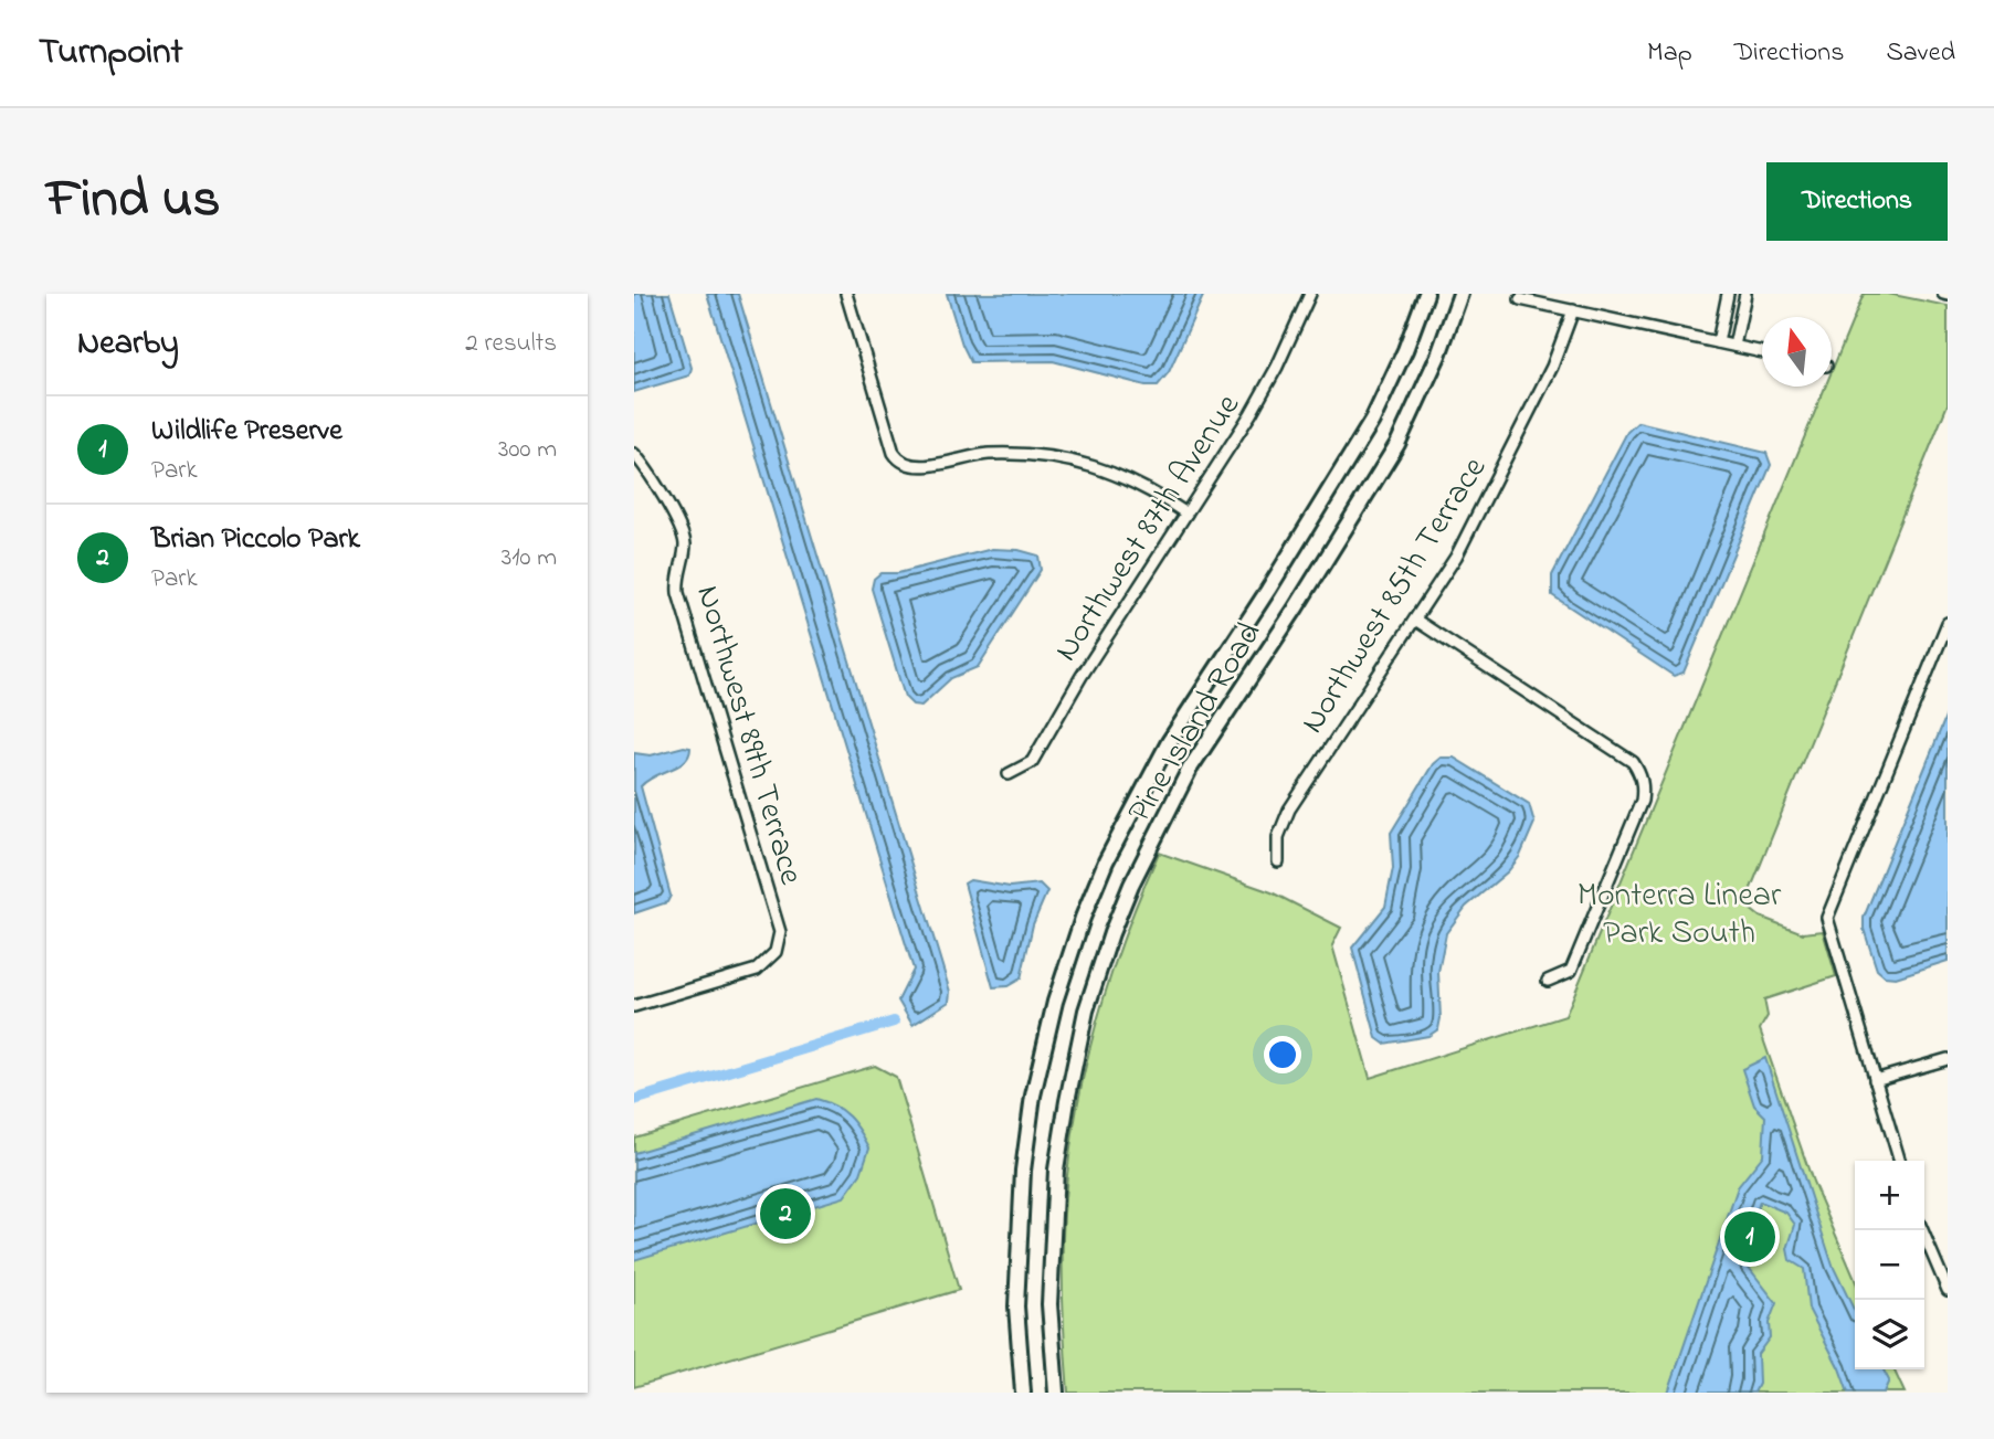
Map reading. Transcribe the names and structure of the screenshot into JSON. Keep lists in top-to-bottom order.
{
  "streets": {
    "main road": ["Pine Island Road"],
    "street": ["Northwest 87th Avenue", "Northwest 85th Terrace", "Northwest 89th Terrace"]
  },
  "parks": ["Monterra Linear Park South"],
  "north": "top",
  "page": {
    "header": "Turnpoint",
    "nav": ["Map", "Directions", "Saved"],
    "title": "Find us",
    "buttons": "Directions",
    "heading": ["Nearby", "2 results"],
    "list": [
      {
        "mark": "1",
        "name": "Wildlife Preserve",
        "note": "Park",
        "value": "300 m"
      },
      {
        "mark": "2",
        "name": "Brian Piccolo Park",
        "note": "Park",
        "value": "310 m"
      }
    ],
    "map_buttons": ["+", "−"],
    "pins": ["2", "1"]
  }
}
